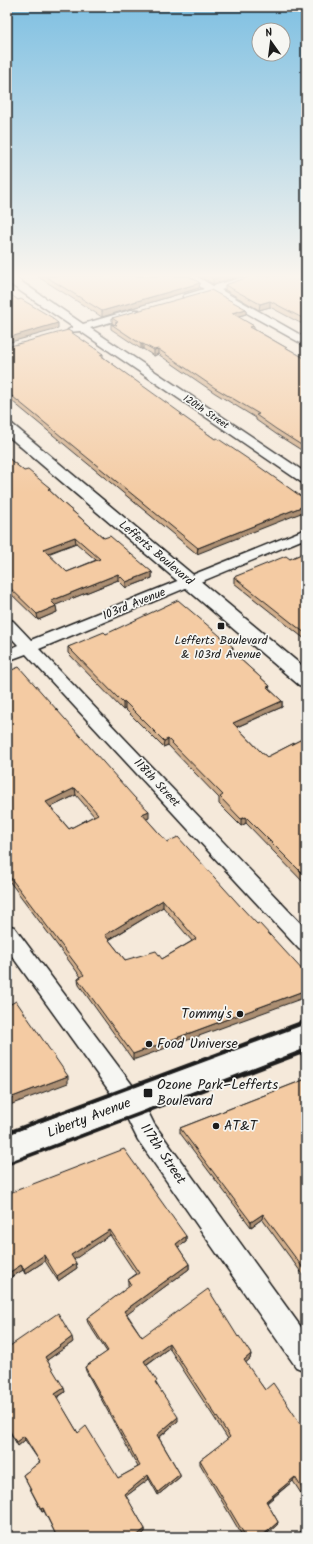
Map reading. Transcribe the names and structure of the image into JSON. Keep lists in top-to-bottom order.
{
  "streets": {
    "street": [
      "120th Street",
      "Lefferts Boulevard",
      "103rd Avenue",
      "118th Street",
      "Liberty Avenue",
      "117th Street"
    ]
  },
  "crossings": [
    ["Lefferts Boulevard", "103rd Avenue"],
    ["103rd Avenue", "118th Street"],
    ["Liberty Avenue", "117th Street"]
  ],
  "places": {
    "transit": ["Lefferts Boulevard & 103rd Avenue", "Ozone Park–Lefferts Boulevard"],
    "other": ["Tommy's", "Food Universe", "AT&T"]
  },
  "north": "top"
}
